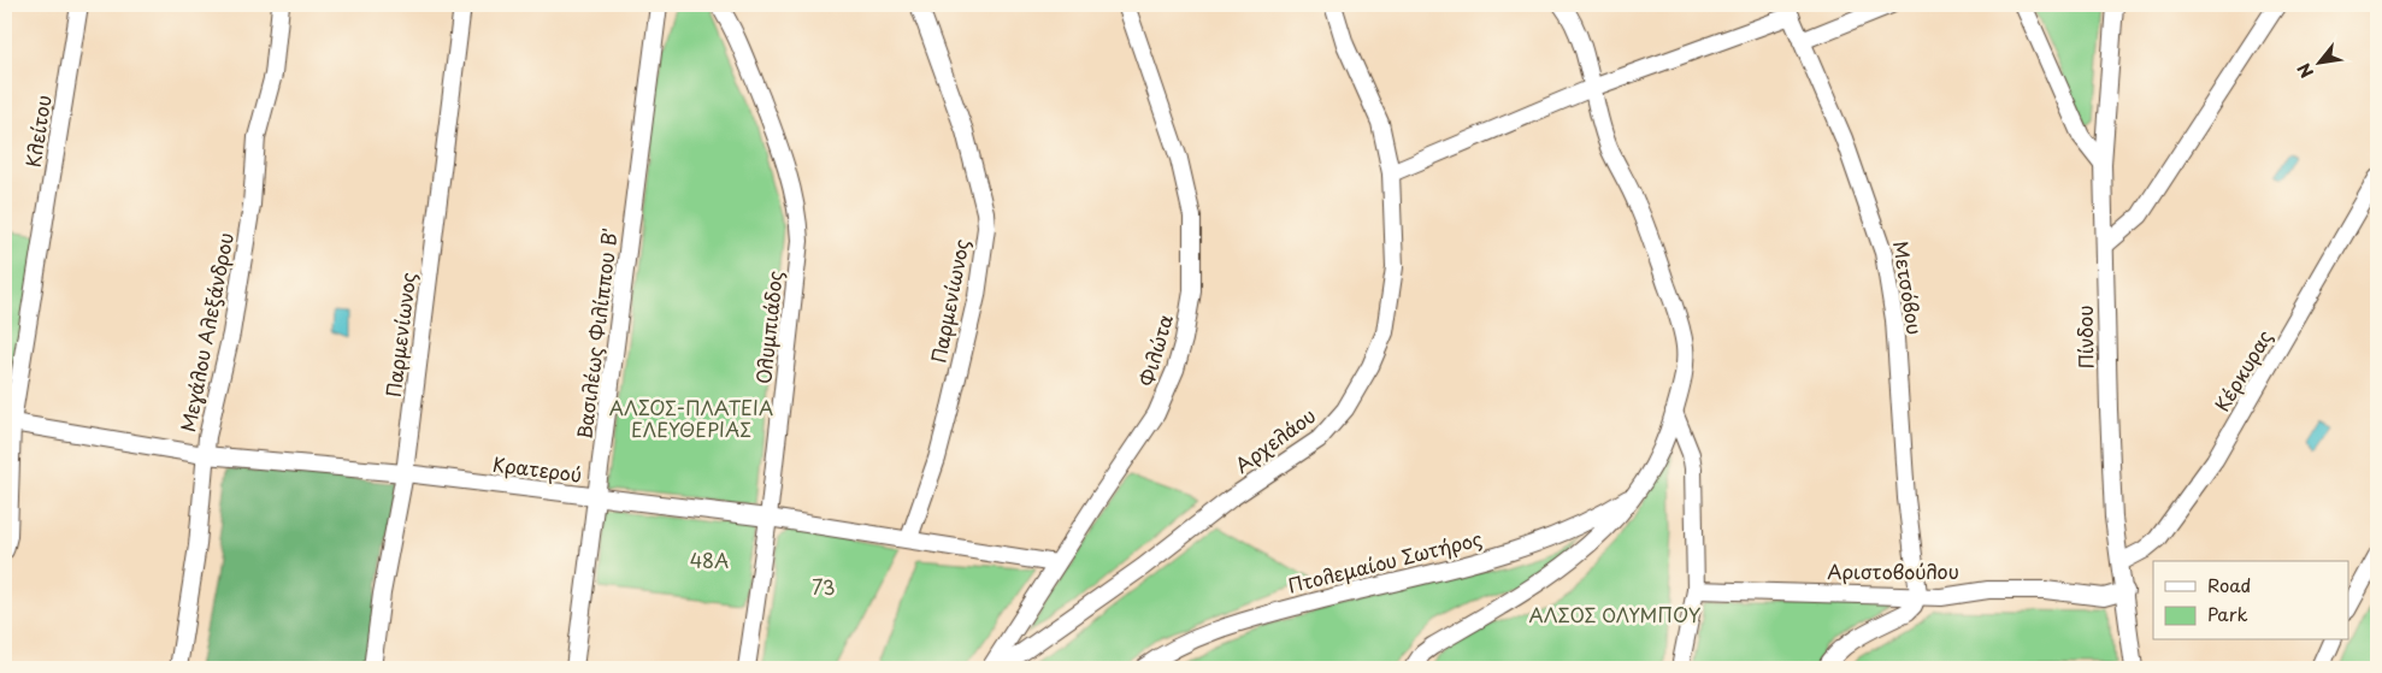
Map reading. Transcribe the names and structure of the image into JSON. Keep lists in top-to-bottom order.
{
  "streets": {
    "street": [
      "Κλείτου",
      "Μετσόβου",
      "Παρμενίωνος",
      "Ολυμπιάδος",
      "Μεγάλου Αλεξάνδρου",
      "Βασιλέως Φιλίππου Β'",
      "Πίνδου",
      "Φιλώτα",
      "Κέρκυρας",
      "Αρχελάου",
      "Κρατερού",
      "Πτολεμαίου Σωτήρος",
      "Αριστοβούλου"
    ]
  },
  "crossings": [
    ["Κλείτου", "Κρατερού"],
    ["Μετσόβου", "Αριστοβούλου"],
    ["Παρμενίωνος", "Κρατερού"],
    ["Ολυμπιάδος", "Κρατερού"],
    ["Μεγάλου Αλεξάνδρου", "Κρατερού"],
    ["Βασιλέως Φιλίππου Β'", "Κρατερού"],
    ["Πίνδου", "Κέρκυρας"],
    ["Πίνδου", "Αριστοβούλου"],
    ["Φιλώτα", "Κρατερού"]
  ],
  "parks": [
    "ΑΛΣΟΣ-ΠΛΑΤΕΙΑ ΕΛΕΥΘΕΡΙΑΣ",
    "48Α",
    "73",
    "ΑΛΣΟΣ ΟΛΥΜΠΟΥ"
  ],
  "legend": ["Road", "Park"],
  "north": "bottom left"
}
